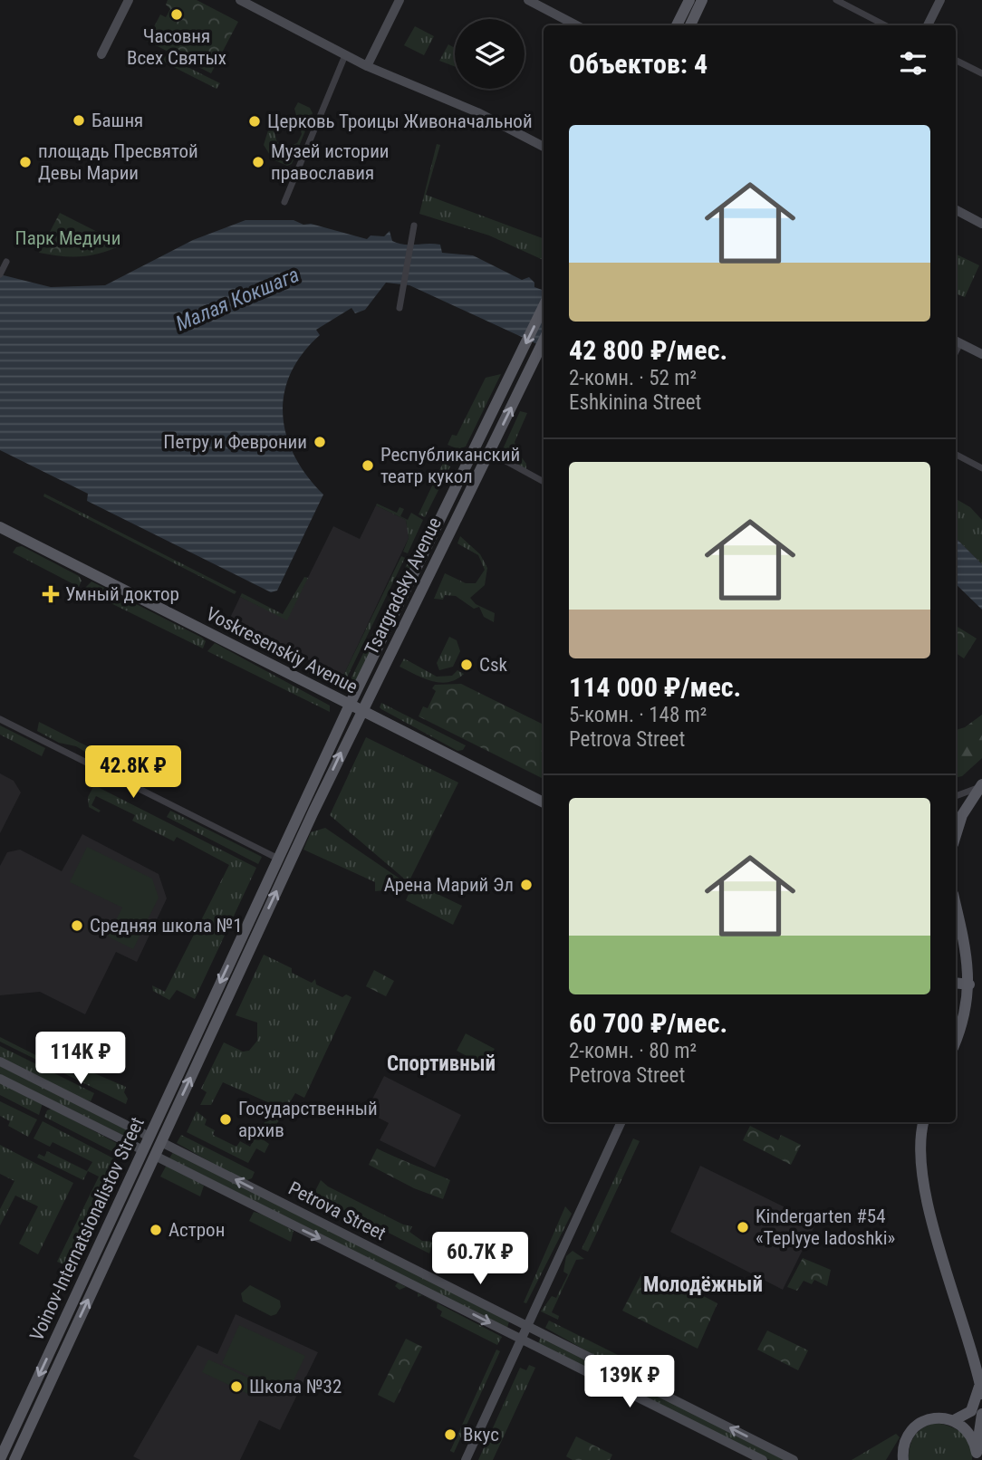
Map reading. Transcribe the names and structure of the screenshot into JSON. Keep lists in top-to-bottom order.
{
  "streets": {
    "main road": [
      "Tsargradsky Avenue",
      "Voskresenskiy Avenue",
      "Petrova Street",
      "Voinov-Internatsionalistov Street"
    ]
  },
  "crossings": [
    ["Tsargradsky Avenue", "Voskresenskiy Avenue"],
    ["Tsargradsky Avenue", "Voinov-Internatsionalistov Street"],
    ["Petrova Street", "Voinov-Internatsionalistov Street"]
  ],
  "districts": ["Спортивный", "Молодёжный"],
  "water": ["Малая Кокшага"],
  "parks": ["Парк Медичи"],
  "places": {
    "other": [
      "Часовня Всех Святых",
      "Башня",
      "Церковь Троицы Живоначальной",
      "площадь Пресвятой Девы Марии",
      "Музей истории православия",
      "Петру и Февронии",
      "Республиканский театр кукол",
      "Csk",
      "Арена Марий Эл",
      "Средняя школа №1",
      "Государственный архив",
      "Kindergarten #54 «Teplyye ladoshki»",
      "Астрон",
      "Школа №32",
      "Вкус"
    ],
    "health": ["Умный доктор"]
  },
  "page": {
    "heading": "Объектов: 4",
    "list": [
      {
        "name": "42 800 ₽/мес.",
        "note": "2-комн. · 52 m² · Eshkinina Street"
      },
      {
        "name": "114 000 ₽/мес.",
        "note": "5-комн. · 148 m² · Petrova Street"
      },
      {
        "name": "60 700 ₽/мес.",
        "note": "2-комн. · 80 m² · Petrova Street"
      }
    ],
    "price": [
      "42.8K ₽",
      "114K ₽",
      "60.7K ₽",
      "139K ₽"
    ]
  }
}
